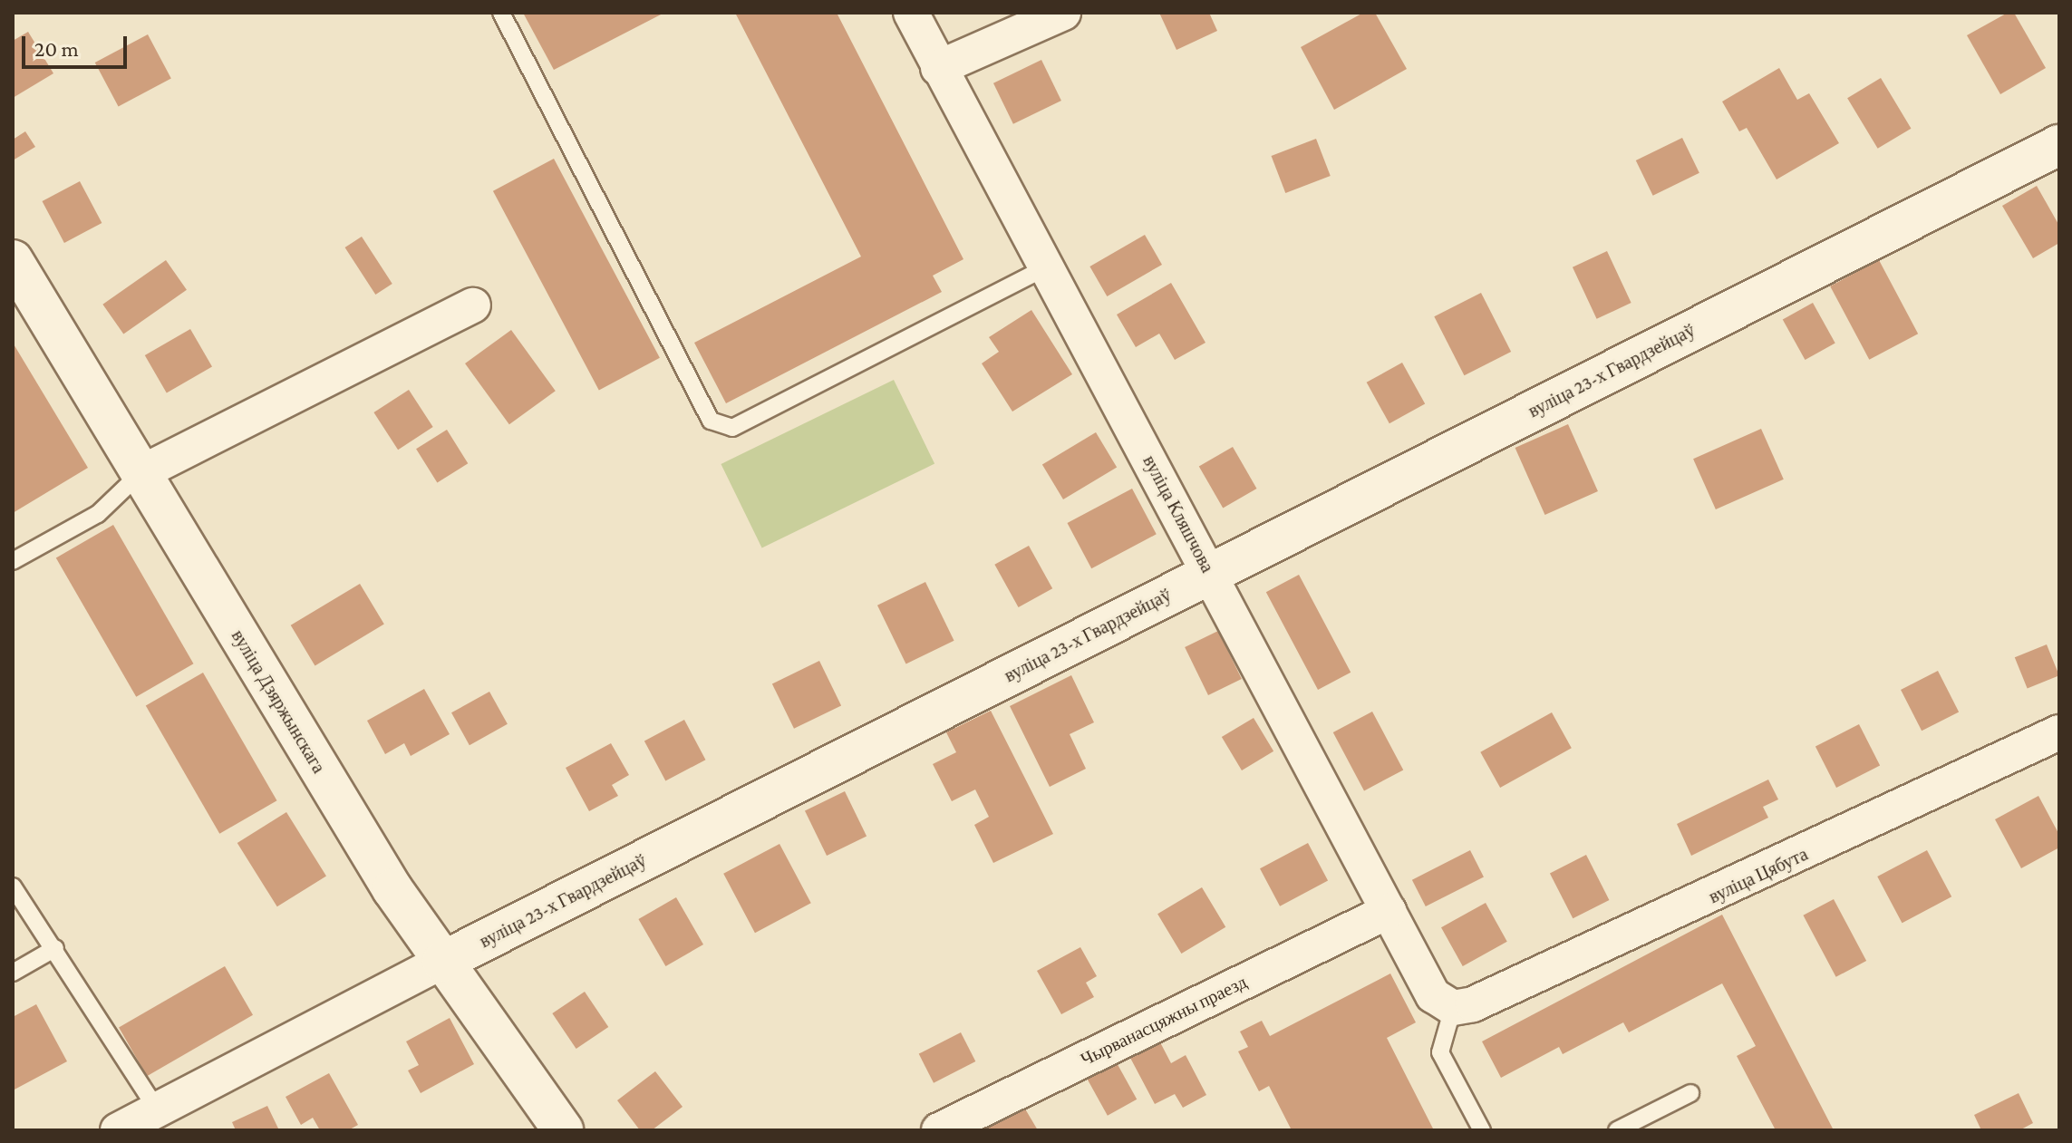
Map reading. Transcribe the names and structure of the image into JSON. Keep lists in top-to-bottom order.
{
  "streets": {
    "street": [
      "вуліца 23-х Гвардзейцаў",
      "вуліца Кляшчова",
      "вуліца Дзяржынскага",
      "вуліца Цябута",
      "Чырванасцяжны праезд"
    ]
  },
  "crossings": [
    ["вуліца 23-х Гвардзейцаў", "вуліца Кляшчова"],
    ["вуліца 23-х Гвардзейцаў", "вуліца Дзяржынскага"],
    ["вуліца Кляшчова", "вуліца Цябута"],
    ["вуліца Кляшчова", "Чырванасцяжны праезд"]
  ],
  "scale_bar": "20 m"
}
